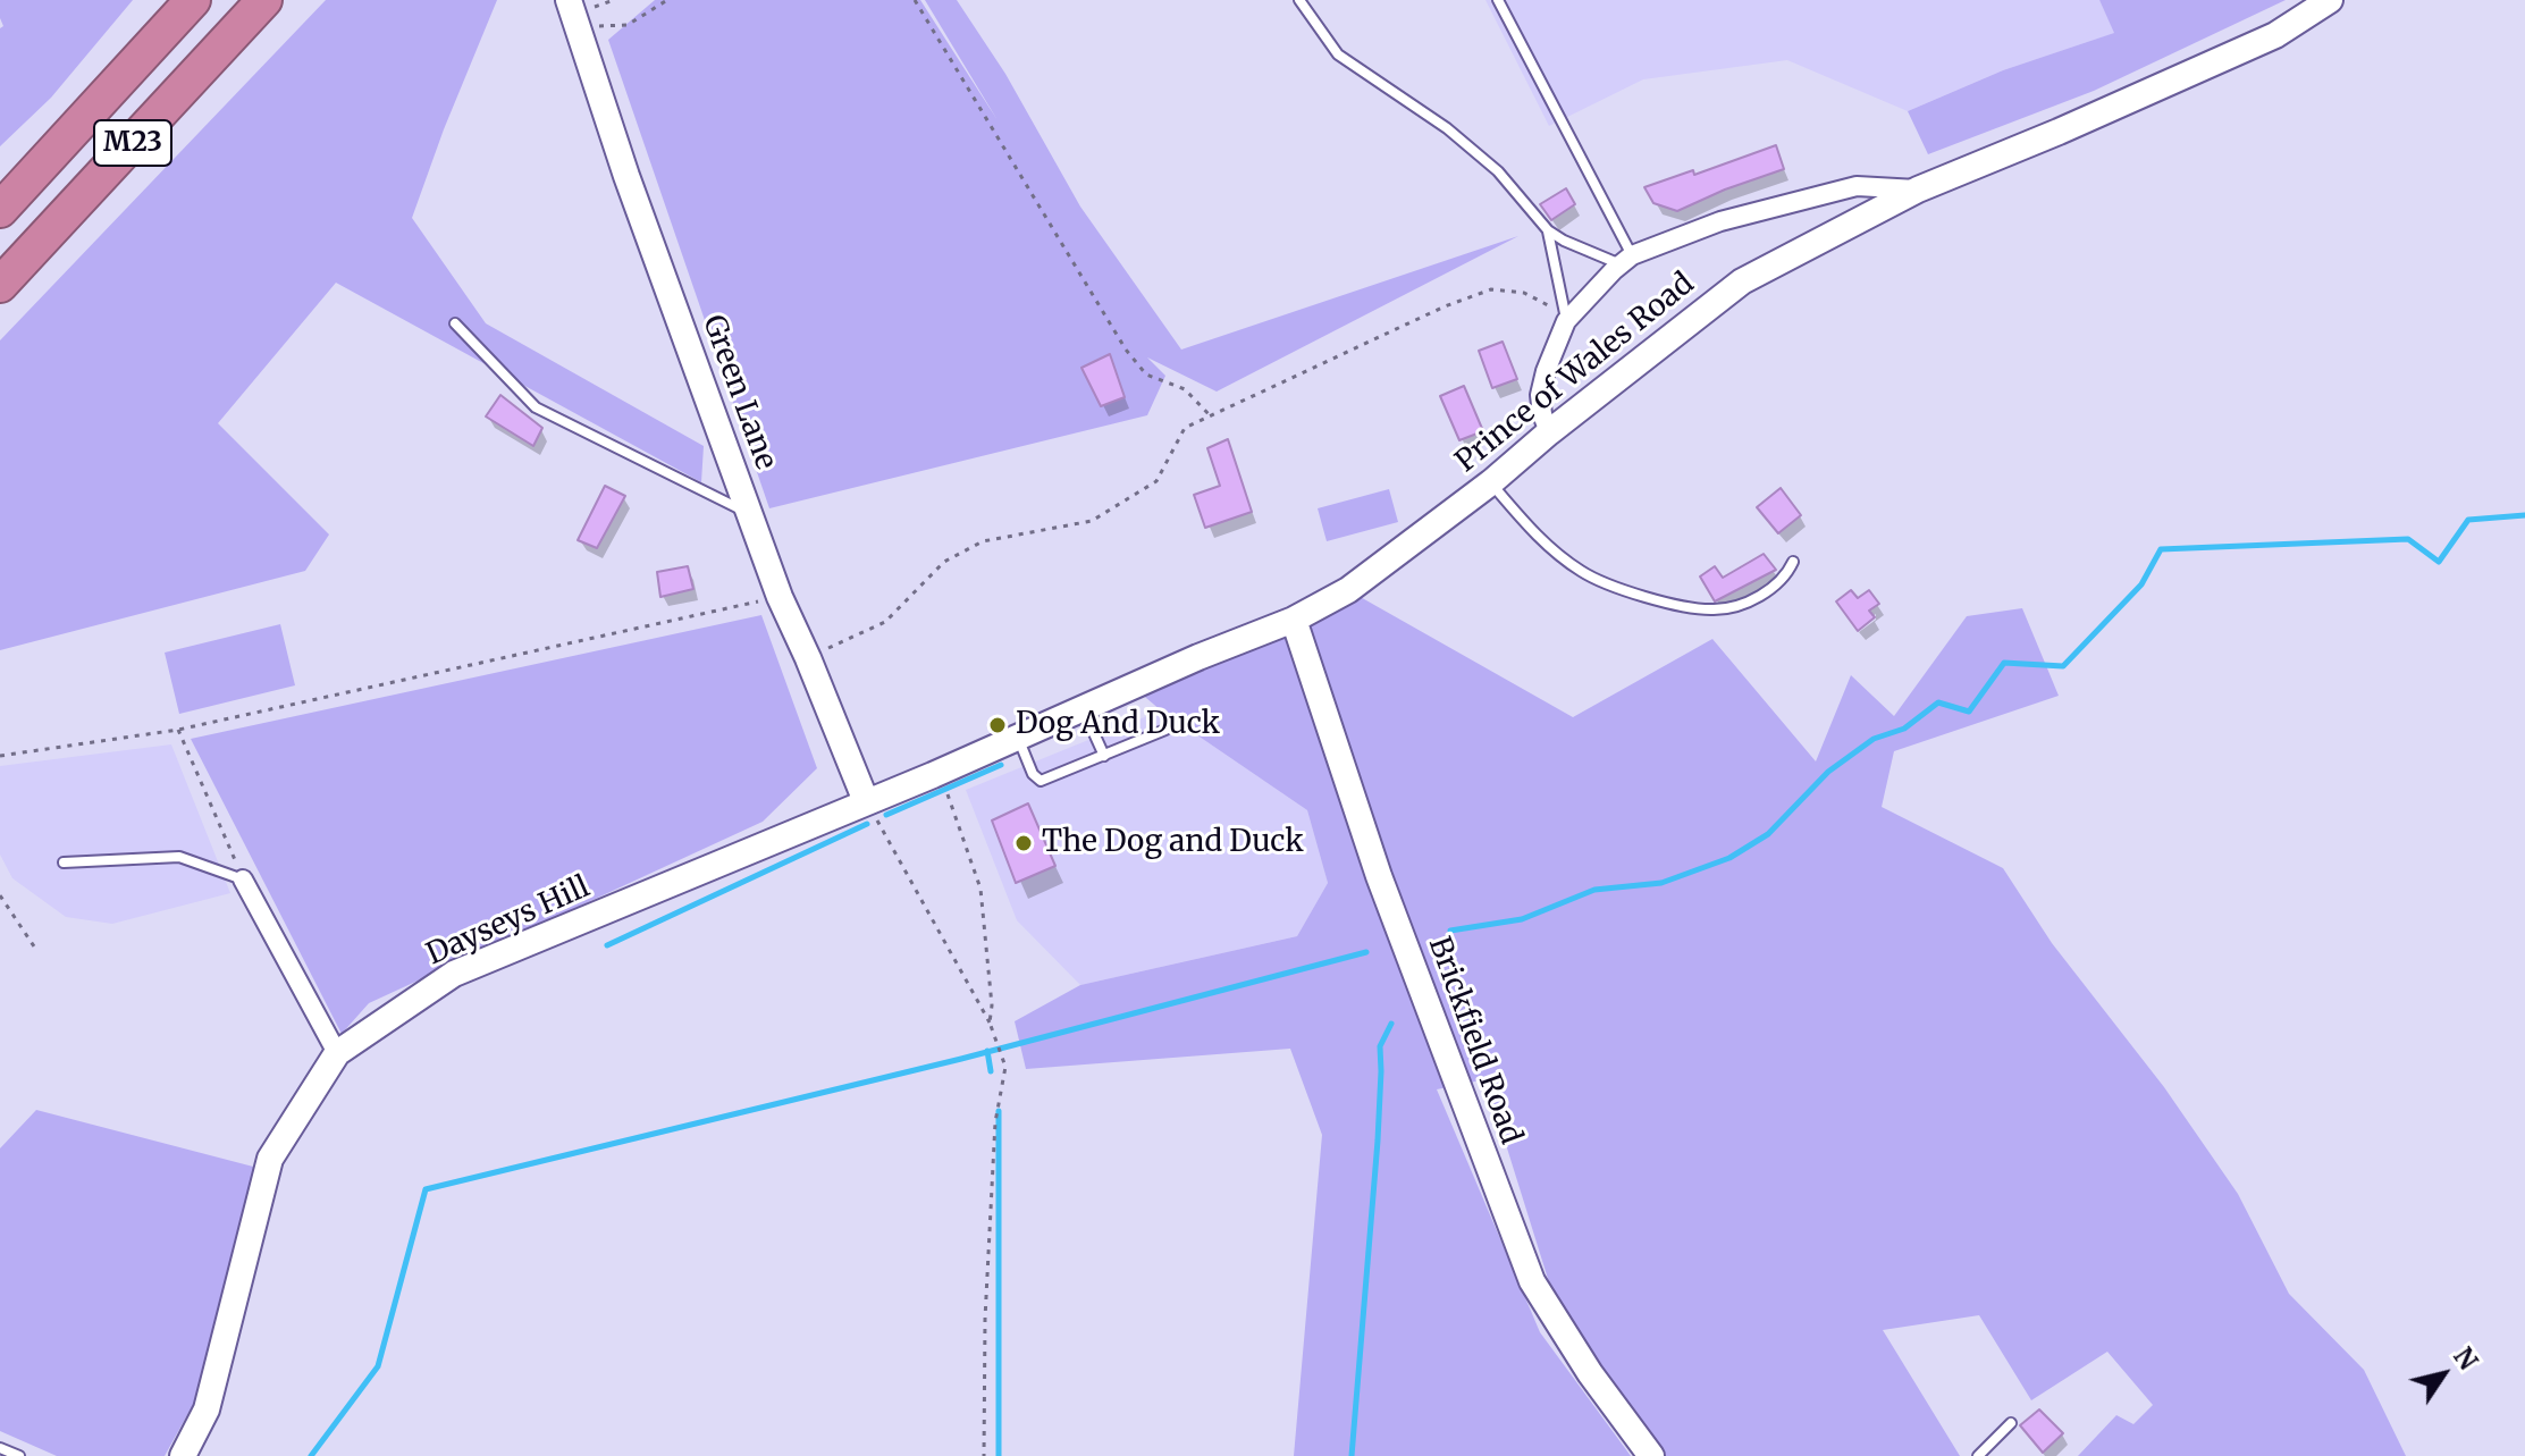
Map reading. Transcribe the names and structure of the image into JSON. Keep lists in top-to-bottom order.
{
  "streets": {
    "highway": ["M23"],
    "street": [
      "Prince of Wales Road",
      "Green Lane",
      "Dayseys Hill",
      "Brickfield Road"
    ]
  },
  "crossings": [
    ["Prince of Wales Road", "Green Lane"],
    ["Prince of Wales Road", "Dayseys Hill"],
    ["Prince of Wales Road", "Brickfield Road"],
    ["Green Lane", "Dayseys Hill"]
  ],
  "places": ["Dog And Duck", "The Dog and Duck"],
  "north": "top right"
}
